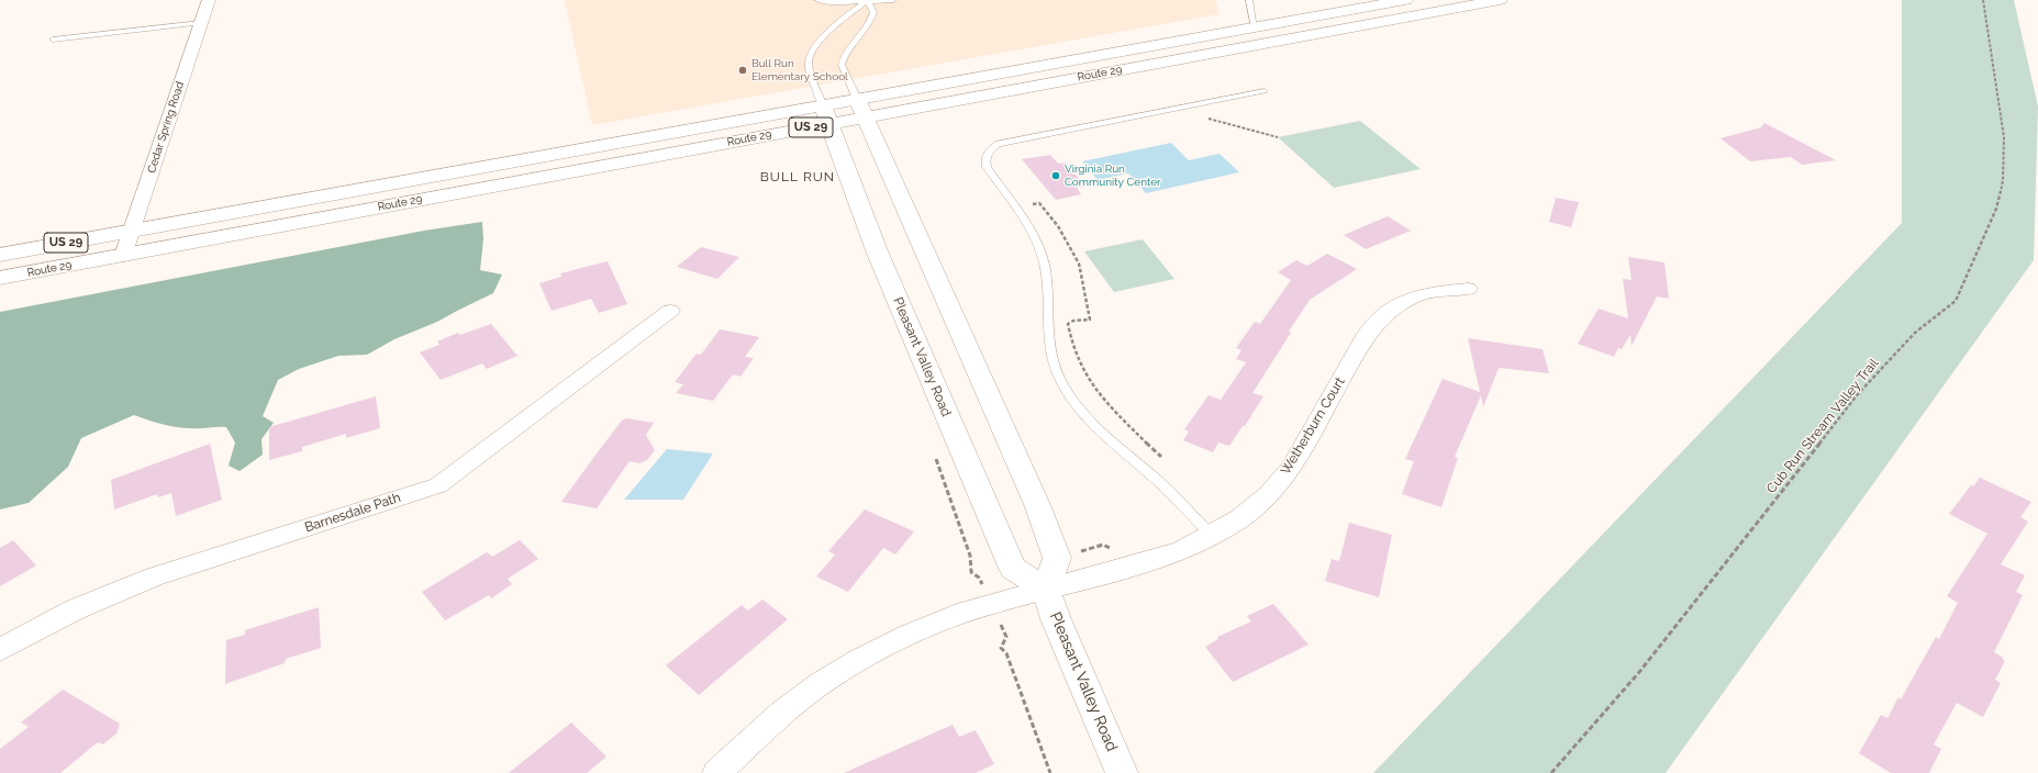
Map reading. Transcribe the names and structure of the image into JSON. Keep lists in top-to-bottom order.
{
  "streets": {
    "main road": ["Route 29", "US 29", "Pleasant Valley Road"],
    "street": ["Cedar Spring Road", "Wetherburn Court", "Barnesdale Path"],
    "path": ["Cub Run Stream Valley Trail"]
  },
  "crossings": [
    ["Route 29", "Cedar Spring Road"],
    ["Route 29", "Pleasant Valley Road"],
    ["Pleasant Valley Road", "Wetherburn Court"]
  ],
  "districts": ["BULL RUN"],
  "places": ["Bull Run Elementary School", "Virginia Run Community Center"]
}
